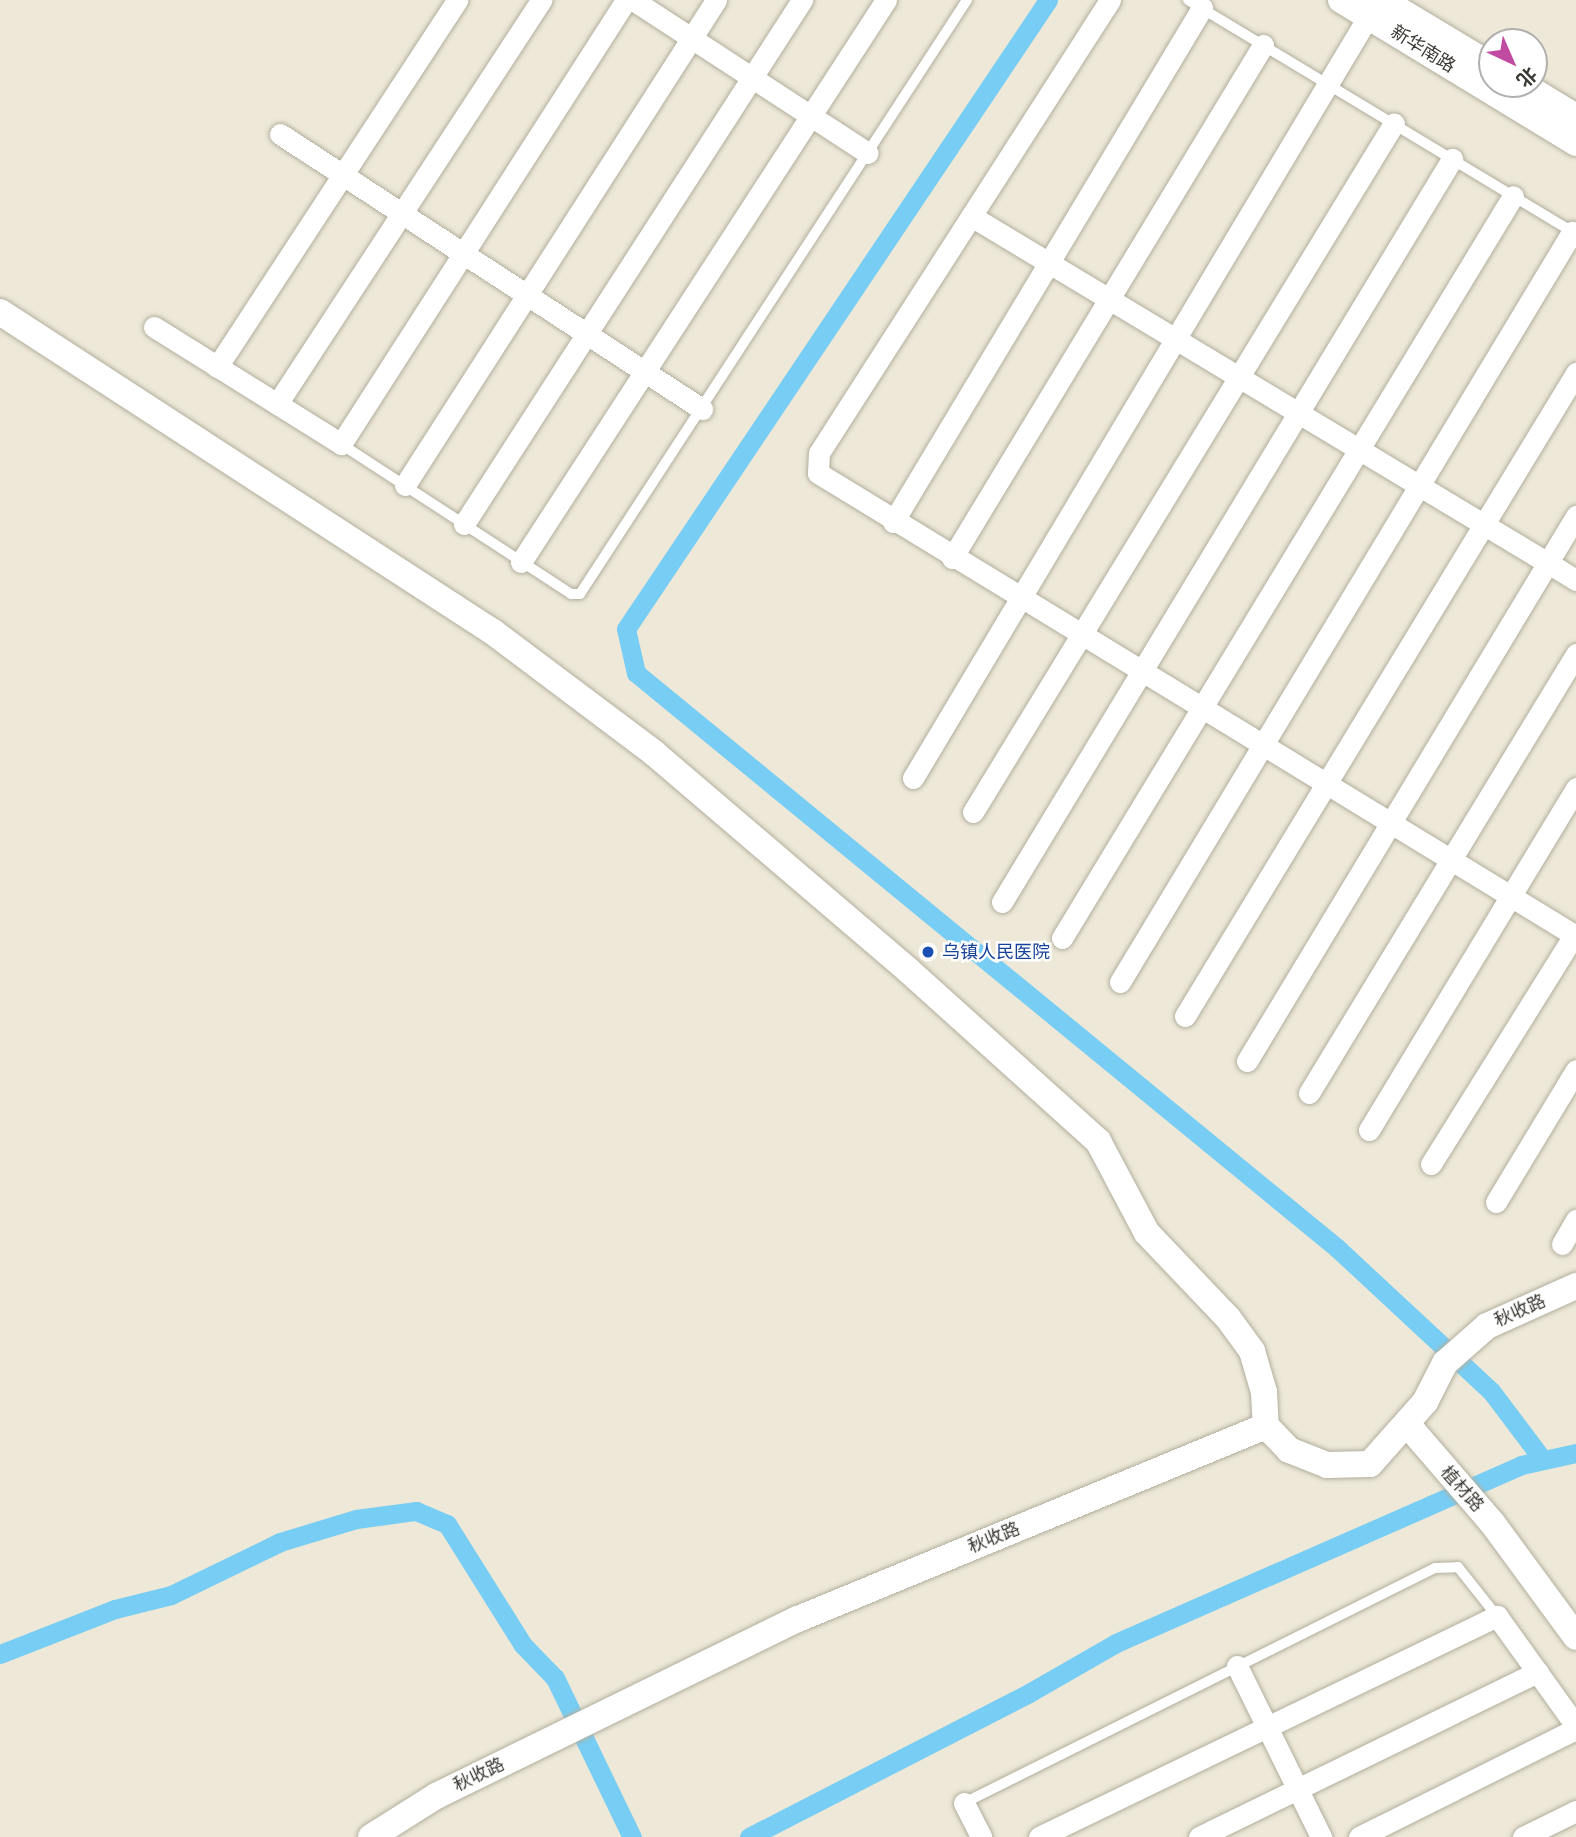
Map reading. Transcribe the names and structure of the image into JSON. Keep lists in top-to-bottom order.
{
  "streets": {
    "street": ["新华南路", "秋收路", "植材路"]
  },
  "crossings": [
    ["秋收路", "植材路"]
  ],
  "places": ["乌镇人民医院"],
  "north": "bottom right"
}
